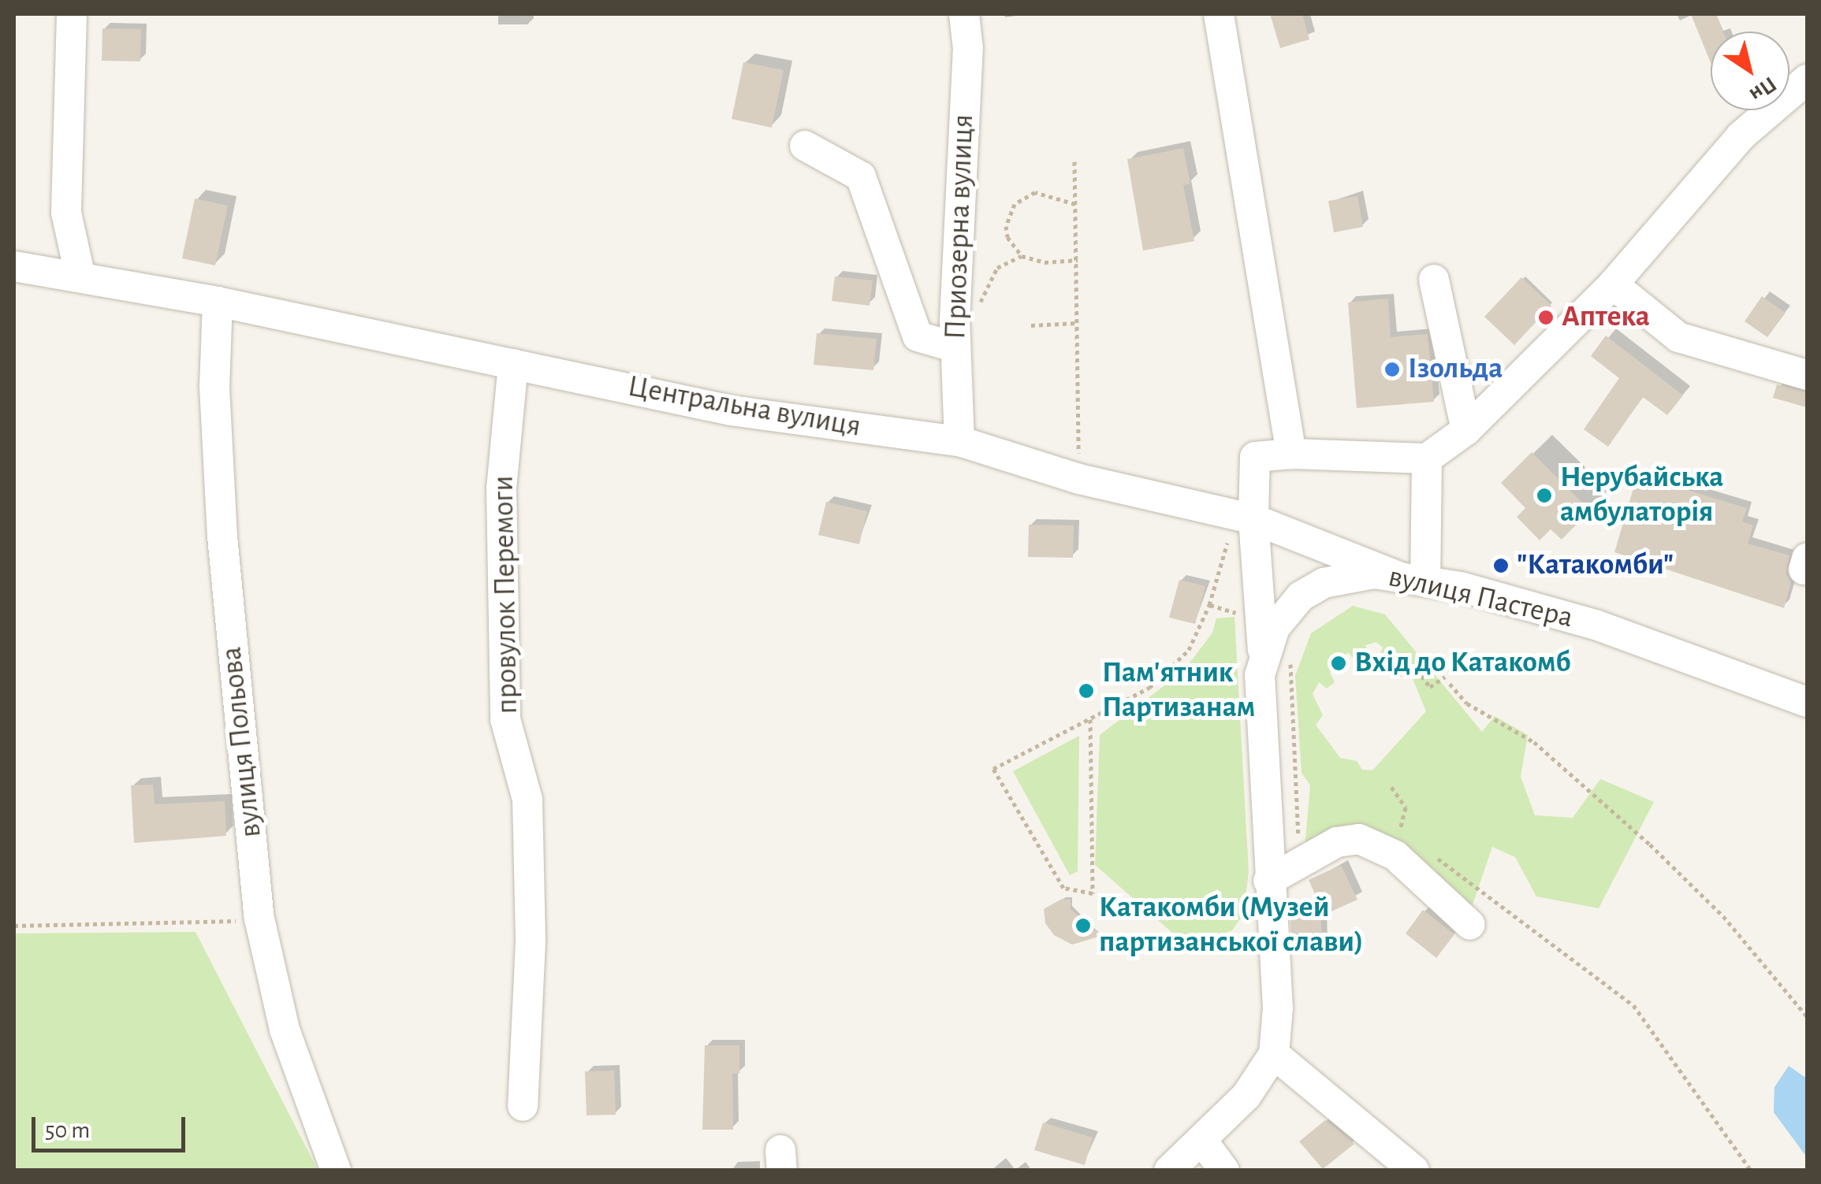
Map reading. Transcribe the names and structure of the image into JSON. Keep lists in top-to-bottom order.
{
  "streets": {
    "street": [
      "Приозерна вулиця",
      "Центральна вулиця",
      "провулок Перемоги",
      "вулиця Пастера",
      "вулиця Польова"
    ]
  },
  "crossings": [
    ["Приозерна вулиця", "Центральна вулиця"],
    ["Центральна вулиця", "провулок Перемоги"],
    ["Центральна вулиця", "вулиця Пастера"],
    ["Центральна вулиця", "вулиця Польова"]
  ],
  "places": [
    "Аптека",
    "Ізольда",
    "Нерубайська амбулаторія",
    "\"Катакомби\"",
    "Вхід до Катакомб",
    "Пам'ятник Партизанам",
    "Катакомби (Музей партизанської слави)"
  ],
  "scale_bar": "50 m",
  "north": "bottom right"
}
